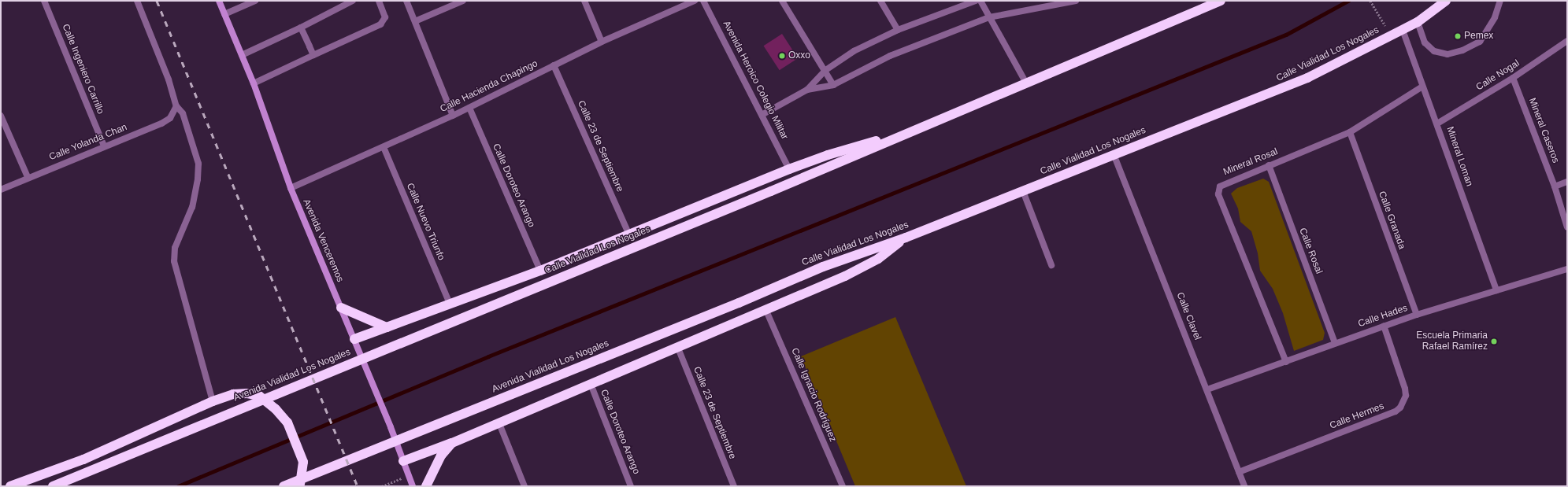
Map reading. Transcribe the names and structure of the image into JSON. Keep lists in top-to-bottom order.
{
  "streets": {
    "highway": ["Calle Vialidad Los Nogales", "Avenida Vialidad Los Nogales"],
    "street": [
      "Calle Ingeniero Carrillo",
      "Calle Nogal",
      "Avenida Heroico Colegio Militar",
      "Calle Hacienda Chapingo",
      "Mineral Caseros",
      "Calle Yolanda Chan",
      "Calle 23 de Septiembre",
      "Mineral Loman",
      "Mineral Rosal",
      "Calle Doroteo Arango",
      "Calle Granada",
      "Calle Nuevo Triunfo",
      "Avenida Venceremos",
      "Calle Rosal",
      "Calle Clavel",
      "Calle Hades",
      "Calle Ignacio Rodríguez",
      "Calle Hermes"
    ]
  },
  "crossings": [
    ["Calle Vialidad Los Nogales", "Mineral Loman"],
    ["Calle Vialidad Los Nogales", "Calle Clavel"],
    ["Calle Vialidad Los Nogales", "Avenida Vialidad Los Nogales"],
    ["Calle Ingeniero Carrillo", "Calle Yolanda Chan"],
    ["Calle Nogal", "Mineral Caseros"],
    ["Calle Nogal", "Mineral Loman"],
    ["Calle Hacienda Chapingo", "Calle 23 de Septiembre"],
    ["Calle Hacienda Chapingo", "Calle Doroteo Arango"],
    ["Calle Hacienda Chapingo", "Calle Nuevo Triunfo"],
    ["Calle Hacienda Chapingo", "Avenida Venceremos"],
    ["Mineral Loman", "Mineral Rosal"],
    ["Mineral Loman", "Calle Hades"],
    ["Mineral Rosal", "Calle Granada"],
    ["Mineral Rosal", "Calle Rosal"],
    ["Mineral Rosal", "Calle Hades"],
    ["Calle Granada", "Calle Hades"],
    ["Calle Rosal", "Calle Hades"],
    ["Calle Clavel", "Calle Hades"],
    ["Calle Clavel", "Calle Hermes"],
    ["Calle Hades", "Calle Hermes"]
  ],
  "places": ["Pemex", "Oxxo", "Escuela Primaria Rafael Ramírez"]
}
